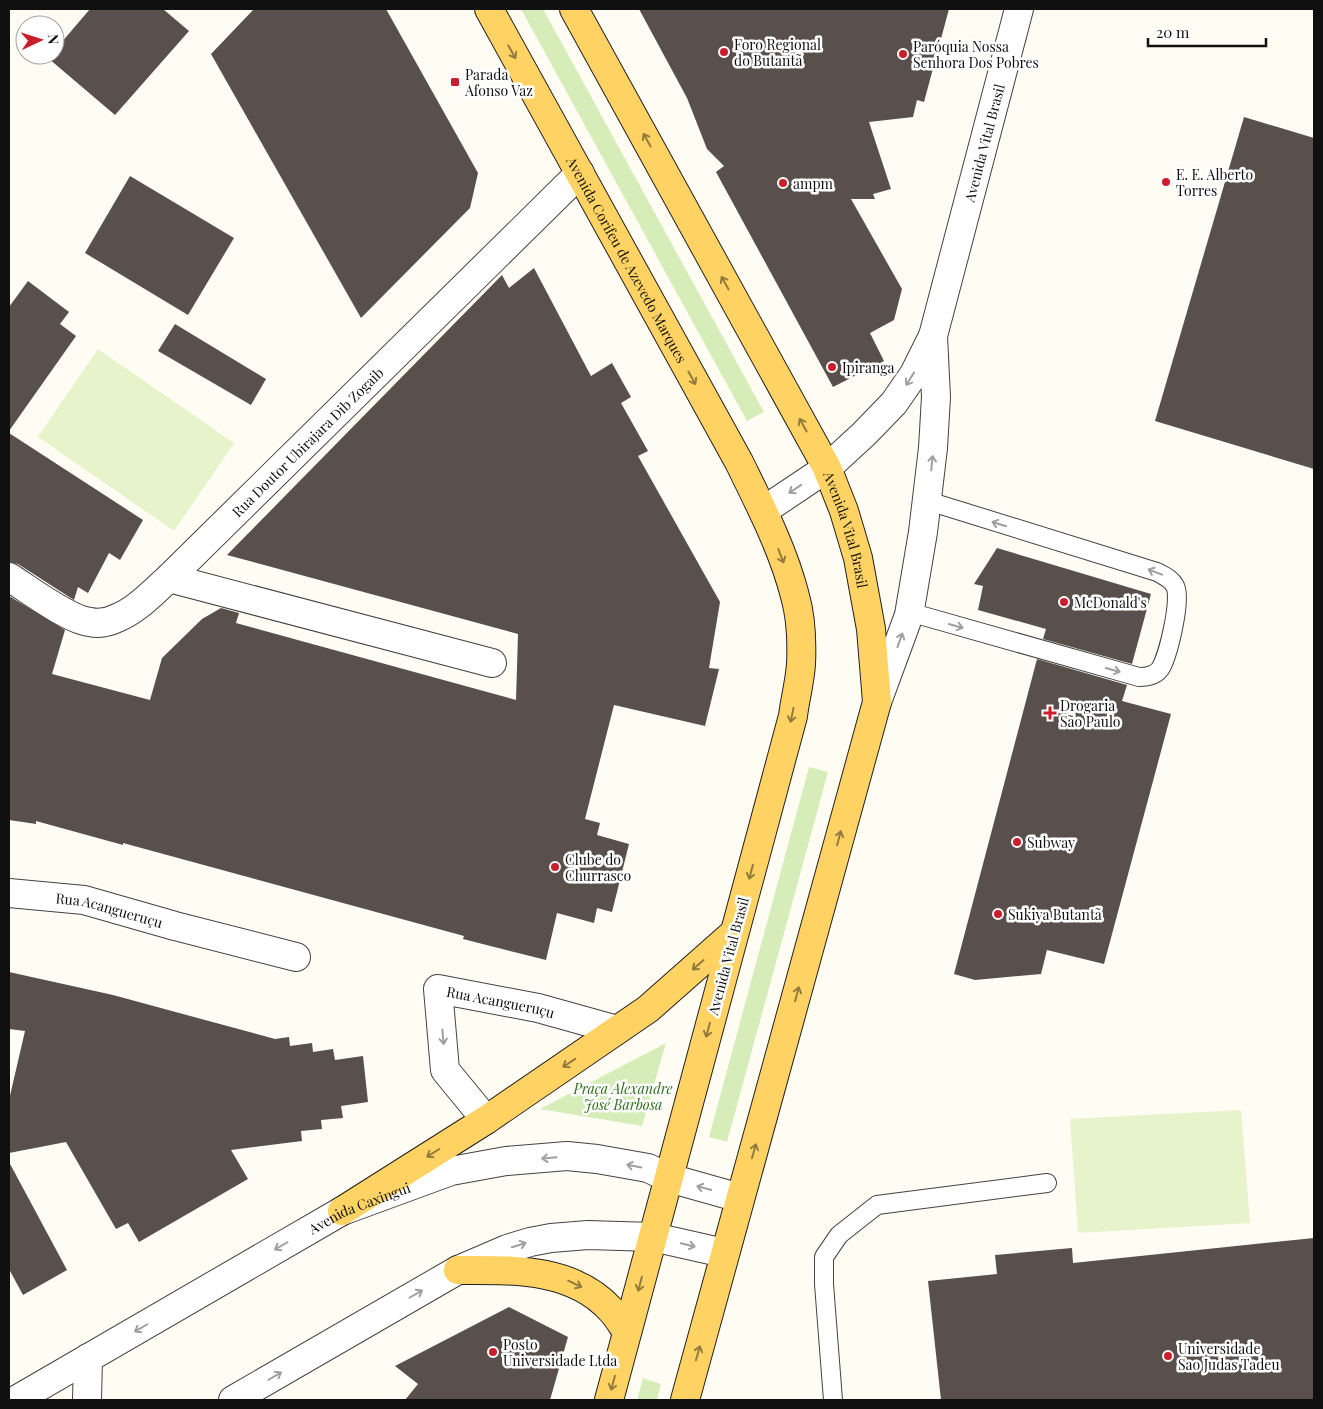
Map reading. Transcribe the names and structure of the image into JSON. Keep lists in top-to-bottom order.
{
  "streets": {
    "main road": ["Avenida Vital Brasil", "Avenida Corifeu de Azevedo Marques"],
    "street": ["Rua Doutor Ubirajara Dib Zogaib", "Rua Acangueruçu", "Avenida Caxingui"]
  },
  "crossings": [
    ["Avenida Vital Brasil", "Avenida Corifeu de Azevedo Marques"],
    ["Avenida Vital Brasil", "Avenida Caxingui"],
    ["Avenida Corifeu de Azevedo Marques", "Rua Doutor Ubirajara Dib Zogaib"]
  ],
  "parks": ["Praça Alexandre José Barbosa"],
  "places": {
    "other": [
      "Foro Regional do Butantã",
      "Paróquia Nossa Senhora Dos Pobres",
      "E. E. Alberto Torres",
      "ampm",
      "Ipiranga",
      "McDonald's",
      "Subway",
      "Clube do Churrasco",
      "Sukiya Butantã",
      "Posto Universidade Ltda",
      "Universidade Sao Judas Tadeu"
    ],
    "transit": ["Parada Afonso Vaz"],
    "health": ["Drogaria São Paulo"]
  },
  "scale_bar": "20 m",
  "north": "right"
}
